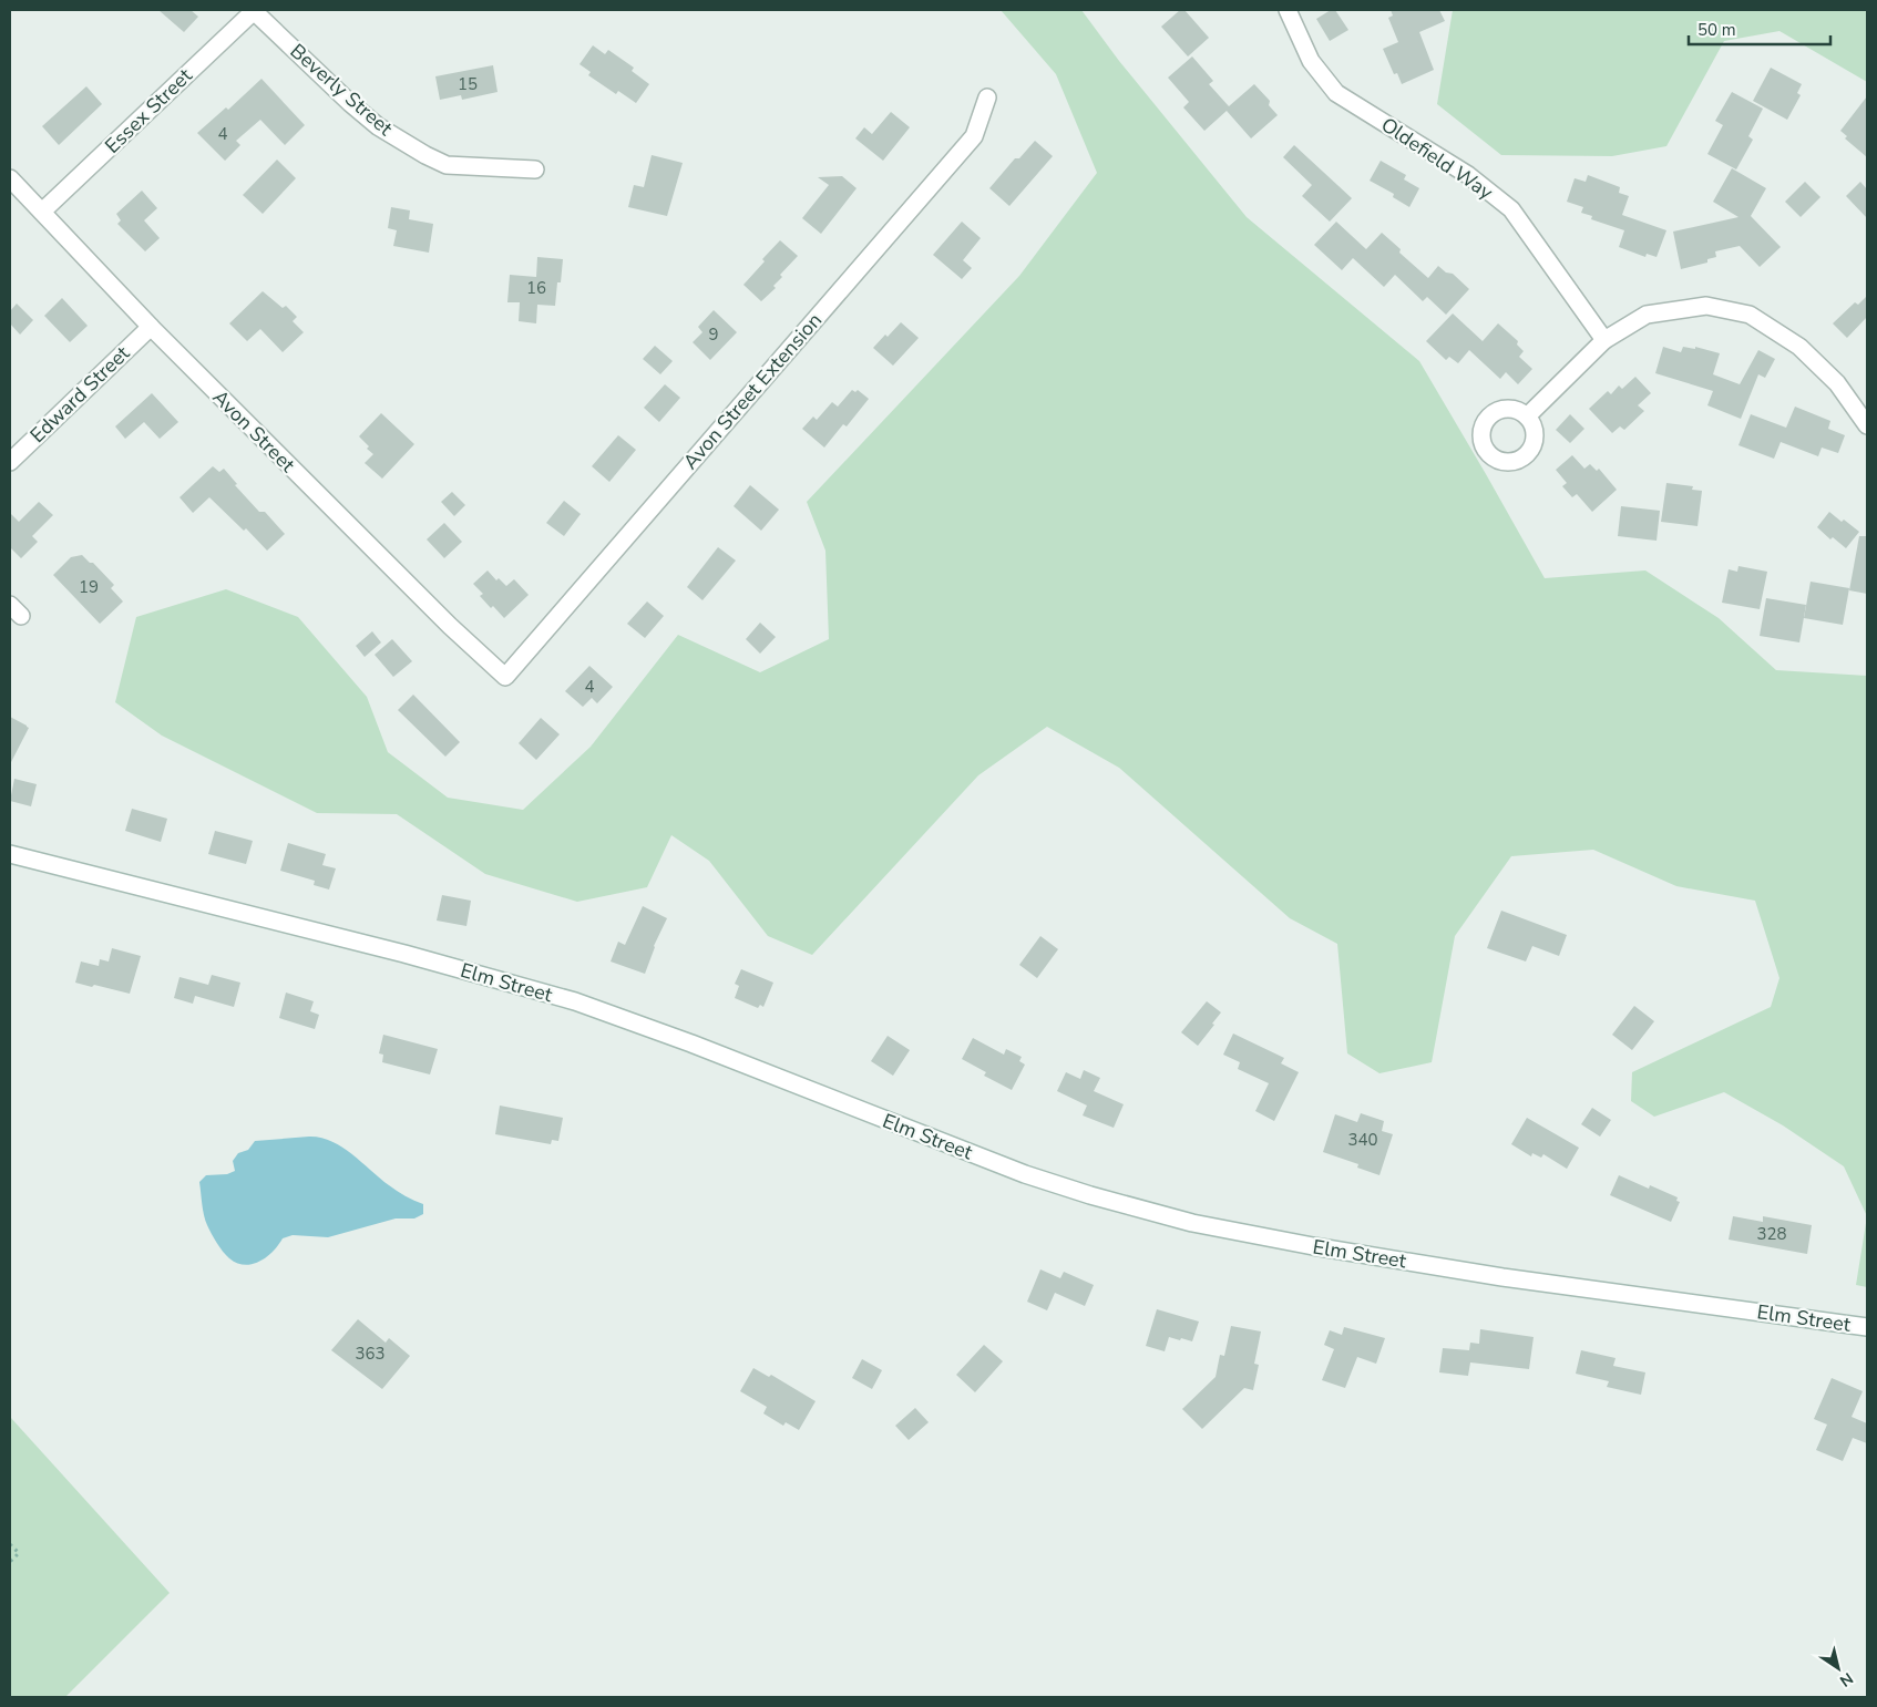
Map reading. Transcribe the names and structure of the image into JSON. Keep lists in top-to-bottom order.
{
  "streets": {
    "street": [
      "Beverly Street",
      "Essex Street",
      "Oldefield Way",
      "Avon Street Extension",
      "Edward Street",
      "Avon Street",
      "Elm Street"
    ]
  },
  "crossings": [
    ["Beverly Street", "Essex Street"],
    ["Essex Street", "Avon Street"],
    ["Avon Street Extension", "Avon Street"],
    ["Edward Street", "Avon Street"]
  ],
  "house_numbers": [
    "15",
    "4",
    "16",
    "9",
    "19",
    "4",
    "340",
    "328",
    "363"
  ],
  "scale_bar": "50 m",
  "north": "bottom right"
}
